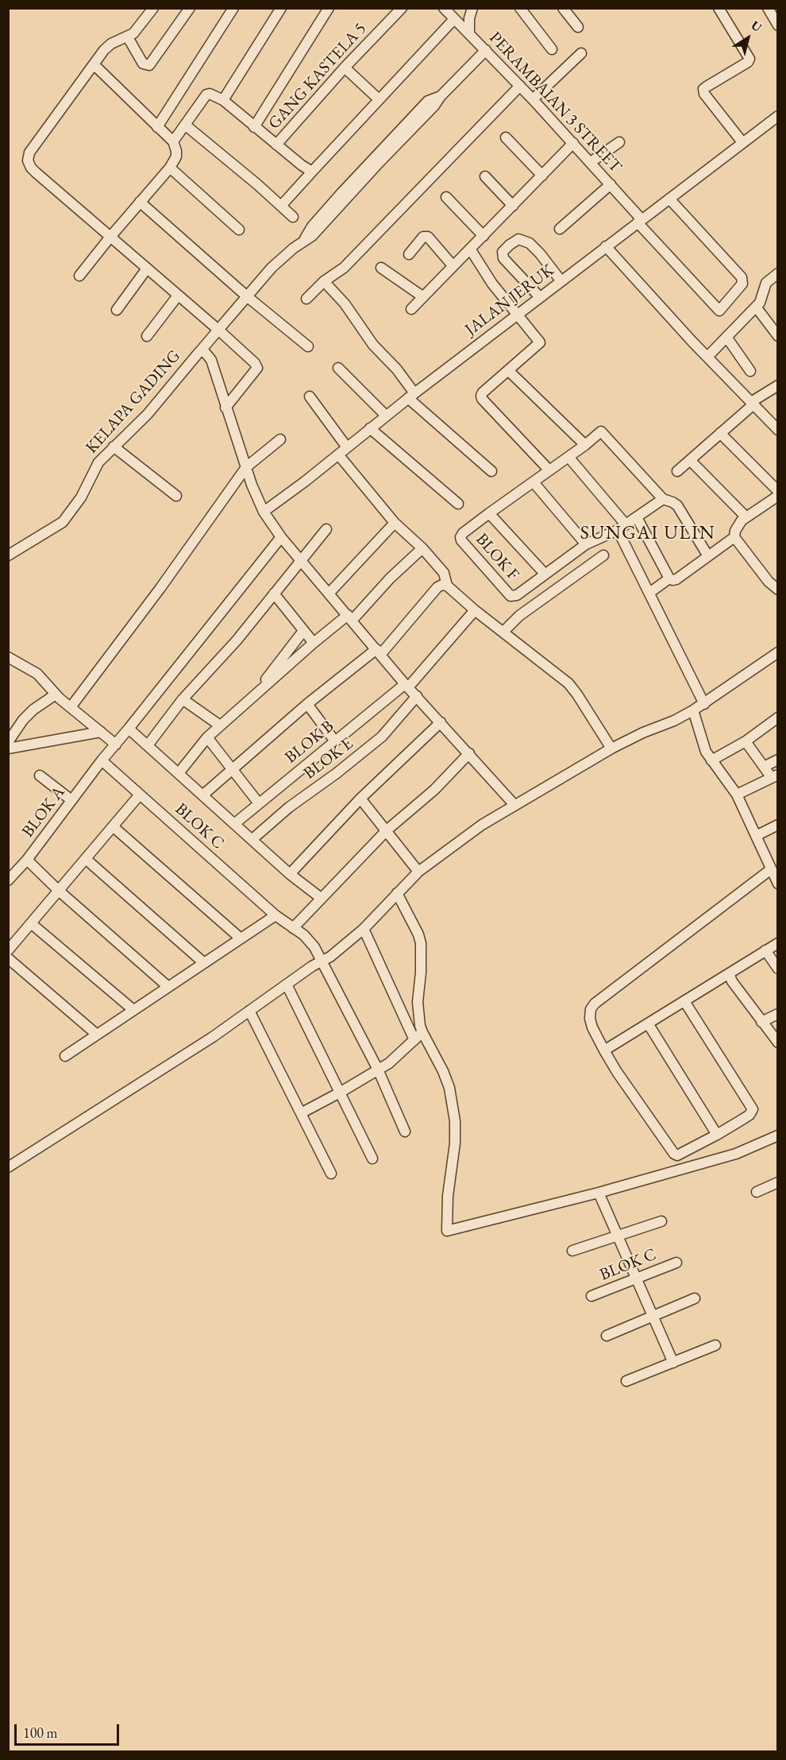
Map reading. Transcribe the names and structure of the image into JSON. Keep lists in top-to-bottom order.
{
  "streets": {
    "street": [
      "GANG KASTELA 5",
      "PERAMBAIAN 3 STREET",
      "JALAN JERUK",
      "KELAPA GADING",
      "BLOK F",
      "BLOK B",
      "BLOK E",
      "BLOK A",
      "BLOK C"
    ]
  },
  "crossings": [
    ["PERAMBAIAN 3 STREET", "JALAN JERUK"],
    ["JALAN JERUK", "KELAPA GADING"],
    ["KELAPA GADING", "BLOK B"],
    ["KELAPA GADING", "BLOK E"],
    ["KELAPA GADING", "BLOK A"],
    ["BLOK A", "BLOK C"]
  ],
  "districts": ["SUNGAI ULIN"],
  "scale_bar": "100 m",
  "north": "top right"
}
